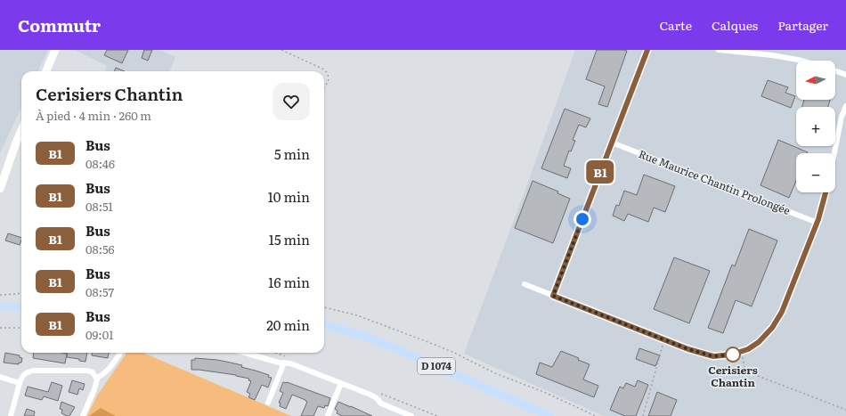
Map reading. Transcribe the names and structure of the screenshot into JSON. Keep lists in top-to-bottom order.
{
  "streets": {
    "main road": ["D 1074"],
    "street": ["Rue Maurice Chantin Prolongée"]
  },
  "places": ["Cerisiers Chantin"],
  "lines": ["bus line B1"],
  "north": "left",
  "page": {
    "header": "Commutr",
    "nav": ["Carte", "Calques", "Partager"],
    "on_map": "B1",
    "map_buttons": ["+", "−"],
    "heading": ["Cerisiers Chantin", "À pied · 4 min · 260 m"],
    "list": [
      {
        "mark": "B1",
        "name": "Bus",
        "note": "08:46",
        "value": "5 min"
      },
      {
        "mark": "B1",
        "name": "Bus",
        "note": "08:51",
        "value": "10 min"
      },
      {
        "mark": "B1",
        "name": "Bus",
        "note": "08:56",
        "value": "15 min"
      },
      {
        "mark": "B1",
        "name": "Bus",
        "note": "08:57",
        "value": "16 min"
      },
      {
        "mark": "B1",
        "name": "Bus",
        "note": "09:01",
        "value": "20 min"
      }
    ]
  }
}
